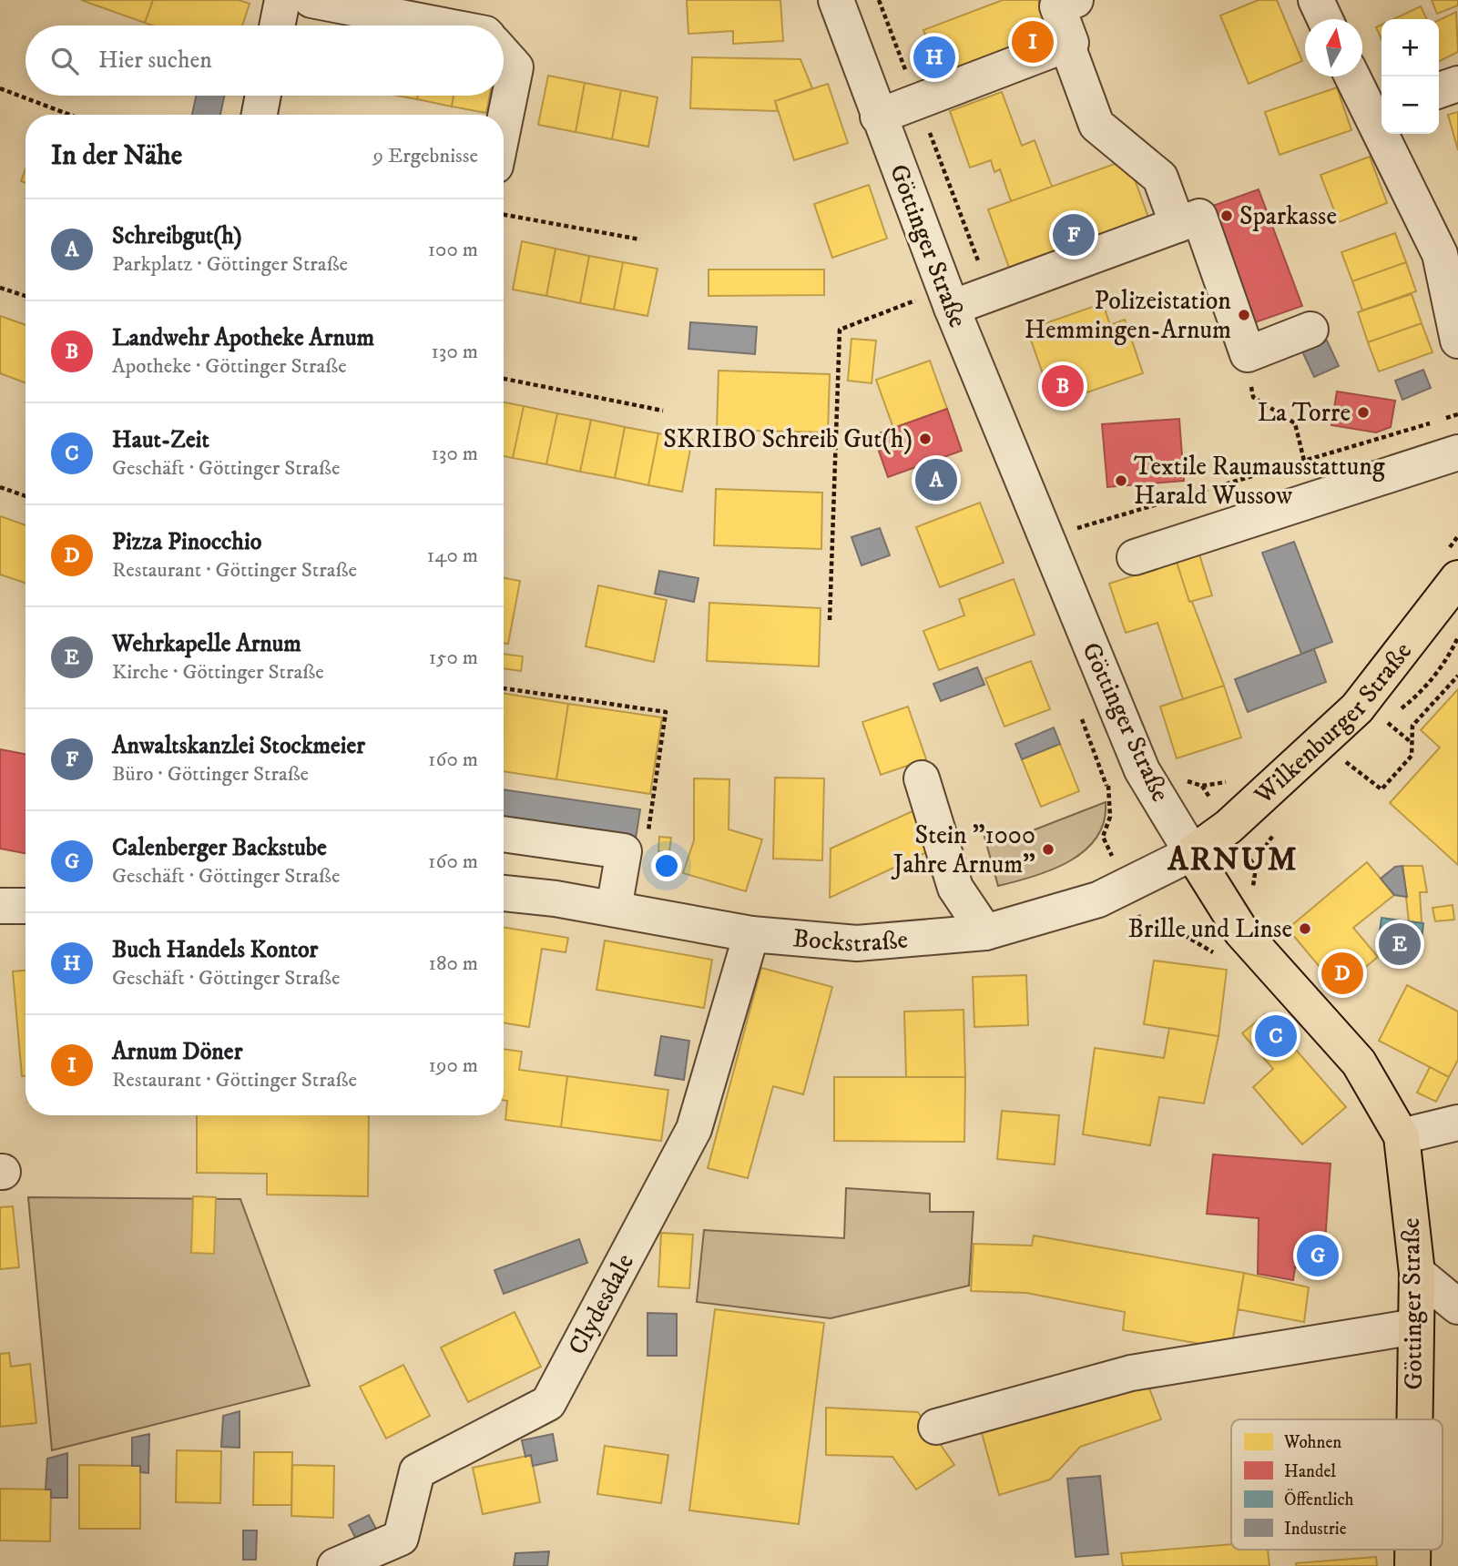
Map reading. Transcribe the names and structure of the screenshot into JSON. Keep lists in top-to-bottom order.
{
  "streets": {
    "main road": ["Göttinger Straße", "Wilkenburger Straße"],
    "street": ["Bockstraße", "Clydesdale"]
  },
  "crossings": [
    ["Göttinger Straße", "Wilkenburger Straße"],
    ["Göttinger Straße", "Bockstraße"],
    ["Wilkenburger Straße", "Bockstraße"],
    ["Bockstraße", "Clydesdale"]
  ],
  "districts": ["ARNUM"],
  "places": [
    "Sparkasse",
    "Polizeistation Hemmingen-Arnum",
    "La Torre",
    "SKRIBO Schreib Gut(h)",
    "Textile Raumausstattung Harald Wussow",
    "Stein \"1000 Jahre Arnum\"",
    "Brille und Linse"
  ],
  "legend": [
    "Wohnen",
    "Handel",
    "Öffentlich",
    "Industrie"
  ],
  "north": "top",
  "page": {
    "pins": [
      "I",
      "H",
      "F",
      "B",
      "A",
      "E",
      "D",
      "C",
      "G"
    ],
    "map_buttons": ["+", "−"],
    "search": "Hier suchen",
    "heading": ["In der Nähe", "9 Ergebnisse"],
    "list": [
      {
        "mark": "A",
        "name": "Schreibgut(h)",
        "note": "Parkplatz · Göttinger Straße",
        "value": "100 m"
      },
      {
        "mark": "B",
        "name": "Landwehr Apotheke Arnum",
        "note": "Apotheke · Göttinger Straße",
        "value": "130 m"
      },
      {
        "mark": "C",
        "name": "Haut-Zeit",
        "note": "Geschäft · Göttinger Straße",
        "value": "130 m"
      },
      {
        "mark": "D",
        "name": "Pizza Pinocchio",
        "note": "Restaurant · Göttinger Straße",
        "value": "140 m"
      },
      {
        "mark": "E",
        "name": "Wehrkapelle Arnum",
        "note": "Kirche · Göttinger Straße",
        "value": "150 m"
      },
      {
        "mark": "F",
        "name": "Anwaltskanzlei Stockmeier",
        "note": "Büro · Göttinger Straße",
        "value": "160 m"
      },
      {
        "mark": "G",
        "name": "Calenberger Backstube",
        "note": "Geschäft · Göttinger Straße",
        "value": "160 m"
      },
      {
        "mark": "H",
        "name": "Buch Handels Kontor",
        "note": "Geschäft · Göttinger Straße",
        "value": "180 m"
      },
      {
        "mark": "I",
        "name": "Arnum Döner",
        "note": "Restaurant · Göttinger Straße",
        "value": "190 m"
      }
    ]
  }
}
